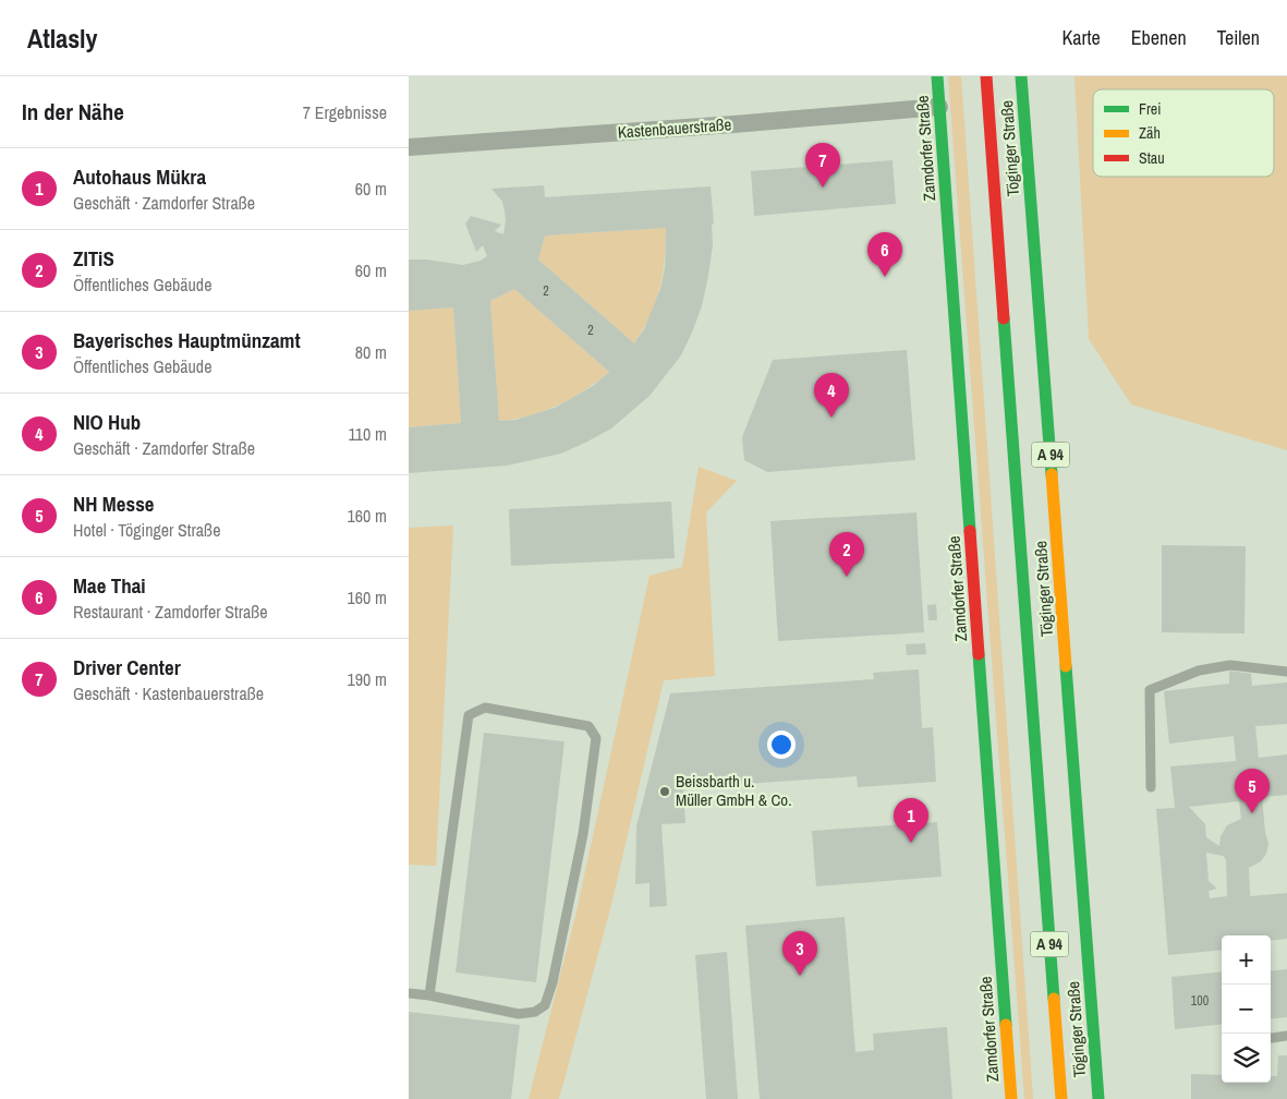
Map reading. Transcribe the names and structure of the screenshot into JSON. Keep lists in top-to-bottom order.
{
  "streets": {
    "main road": ["Zamdorfer Straße", "Töginger Straße", "A 94"],
    "street": ["Kastenbauerstraße"]
  },
  "crossings": [
    ["Kastenbauerstraße", "Zamdorfer Straße"]
  ],
  "places": ["Beissbarth u. Müller GmbH & Co."],
  "house_numbers": ["2", "2", "100"],
  "legend": ["Frei", "Zäh", "Stau"],
  "page": {
    "header": "Atlasly",
    "nav": ["Karte", "Ebenen", "Teilen"],
    "heading": ["In der Nähe", "7 Ergebnisse"],
    "pins": [
      "7",
      "6",
      "4",
      "2",
      "5",
      "1",
      "3"
    ],
    "list": [
      {
        "mark": "1",
        "name": "Autohaus Mükra",
        "note": "Geschäft · Zamdorfer Straße",
        "value": "60 m"
      },
      {
        "mark": "2",
        "name": "ZITiS",
        "note": "Öffentliches Gebäude",
        "value": "60 m"
      },
      {
        "mark": "3",
        "name": "Bayerisches Hauptmünzamt",
        "note": "Öffentliches Gebäude",
        "value": "80 m"
      },
      {
        "mark": "4",
        "name": "NIO Hub",
        "note": "Geschäft · Zamdorfer Straße",
        "value": "110 m"
      },
      {
        "mark": "5",
        "name": "NH Messe",
        "note": "Hotel · Töginger Straße",
        "value": "160 m"
      },
      {
        "mark": "6",
        "name": "Mae Thai",
        "note": "Restaurant · Zamdorfer Straße",
        "value": "160 m"
      },
      {
        "mark": "7",
        "name": "Driver Center",
        "note": "Geschäft · Kastenbauerstraße",
        "value": "190 m"
      }
    ],
    "map_buttons": ["+", "−"]
  }
}
